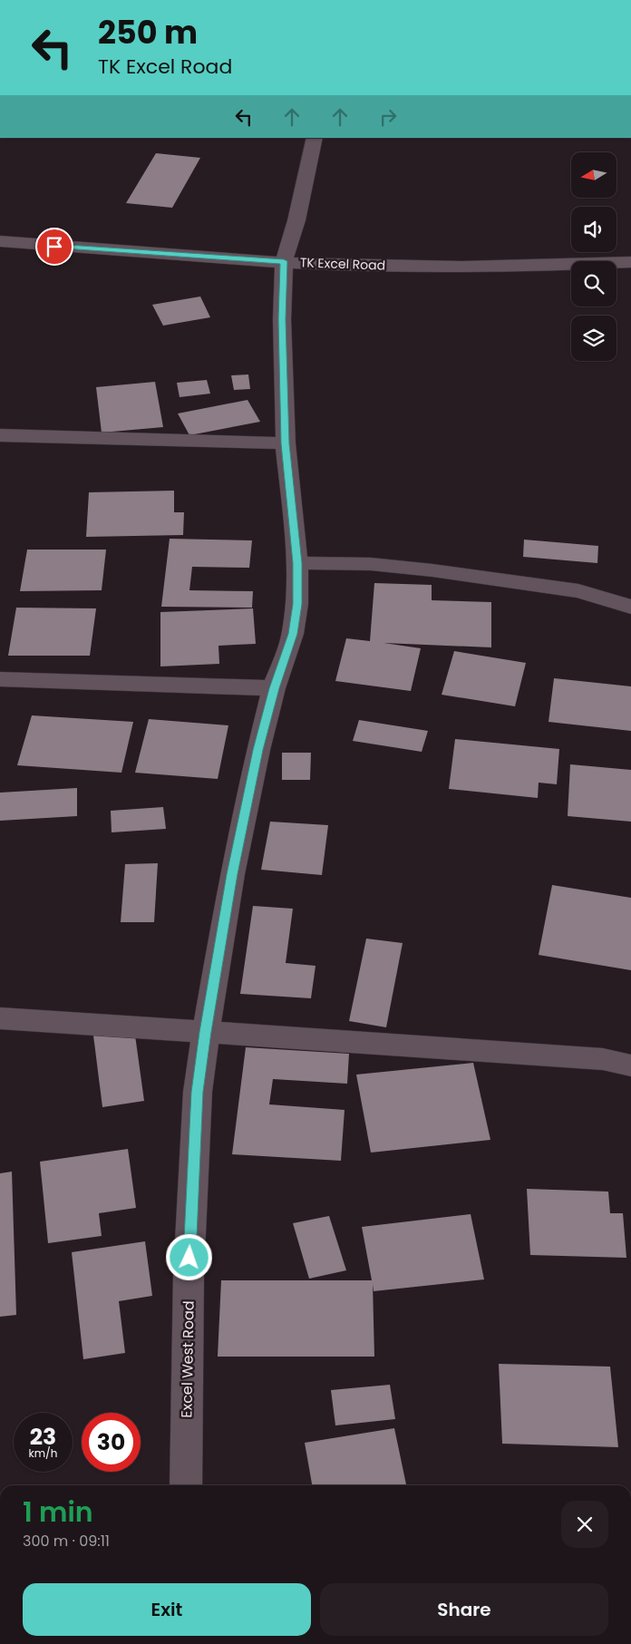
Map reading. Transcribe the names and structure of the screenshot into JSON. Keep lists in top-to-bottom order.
{
  "streets": {
    "street": ["TK Excel Road", "Excel West Road"]
  },
  "crossings": [
    ["TK Excel Road", "Excel West Road"]
  ],
  "north": "left",
  "page": {
    "turn": ["250 m", "TK Excel Road"],
    "speed": "23 km/h",
    "limit": "30",
    "heading": ["1 min", "300 m · 09:11"],
    "buttons": ["Exit", "Share"]
  }
}
